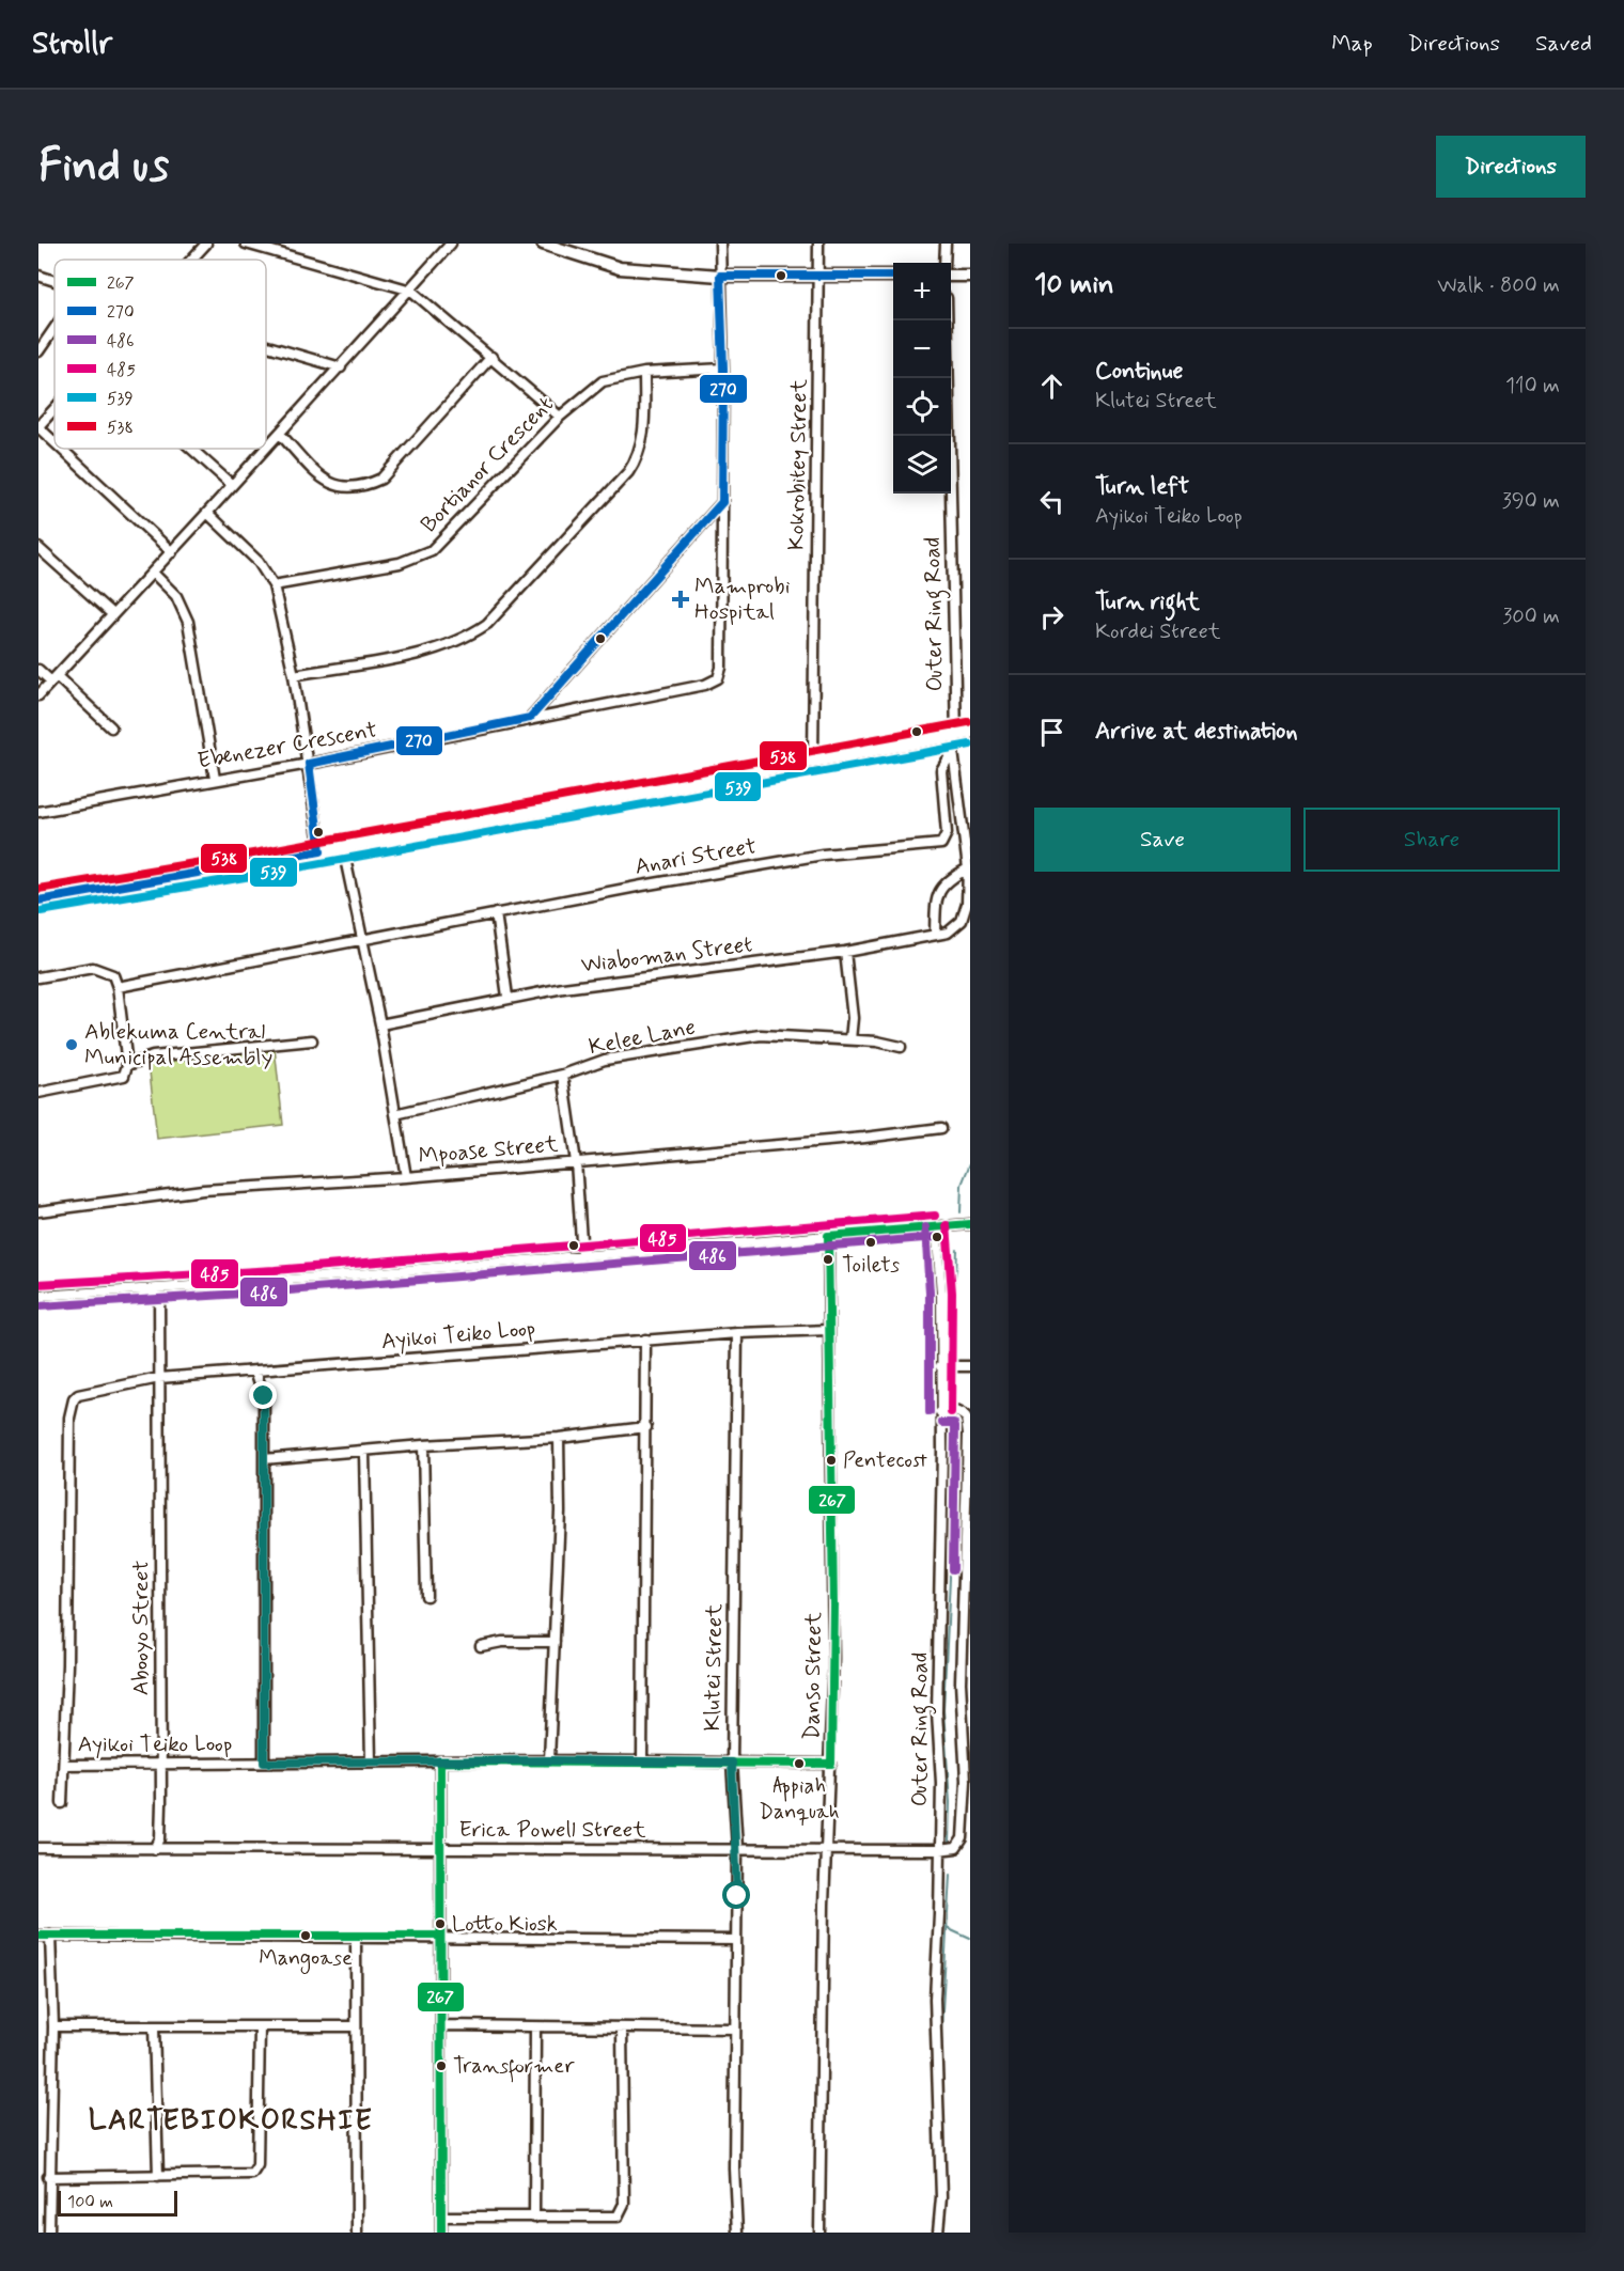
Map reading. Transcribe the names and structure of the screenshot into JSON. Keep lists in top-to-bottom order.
{
  "streets": {
    "street": [
      "Bortianor Crescent",
      "Kokrobitey Street",
      "Outer Ring Road",
      "Ebenezer Crescent",
      "Anari Street",
      "Wiaboman Street",
      "Kelee Lane",
      "Mpoase Street",
      "Ayikoi Teiko Loop",
      "Abooyo Street",
      "Klutei Street",
      "Danso Street",
      "Erica Powell Street"
    ]
  },
  "crossings": [
    ["Bortianor Crescent", "Ebenezer Crescent"],
    ["Outer Ring Road", "Anari Street"],
    ["Outer Ring Road", "Wiaboman Street"],
    ["Outer Ring Road", "Erica Powell Street"],
    ["Ayikoi Teiko Loop", "Abooyo Street"],
    ["Ayikoi Teiko Loop", "Klutei Street"],
    ["Ayikoi Teiko Loop", "Danso Street"],
    ["Abooyo Street", "Erica Powell Street"],
    ["Klutei Street", "Erica Powell Street"],
    ["Danso Street", "Erica Powell Street"]
  ],
  "districts": ["LARTEBIOKORSHIE"],
  "places": {
    "health": ["Mamprobi Hospital"],
    "other": [
      "Ablekuma Central Municipal Assembly",
      "Toilets",
      "Pentecost",
      "Appiah Danquah",
      "Lotto Kiosk",
      "Mangoase",
      "Transformer"
    ]
  },
  "lines": [
    "transit line 270",
    "transit line 538",
    "transit line 539",
    "transit line 485",
    "transit line 267",
    "transit line 486"
  ],
  "legend": [
    "267",
    "270",
    "486",
    "485",
    "539",
    "538"
  ],
  "scale_bar": "100 m",
  "page": {
    "header": "Strollr",
    "nav": ["Map", "Directions", "Saved"],
    "buttons": [
      "Directions",
      ["Save", "Share"]
    ],
    "title": "Find us",
    "heading": ["10 min", "Walk · 800 m"],
    "map_buttons": ["+", "−"],
    "list": [
      ["Continue", "Klutei Street", "110 m"],
      ["Turn left", "Ayikoi Teiko Loop", "390 m"],
      ["Turn right", "Kordei Street", "300 m"],
      "Arrive at destination"
    ],
    "scale": "100 m"
  }
}
